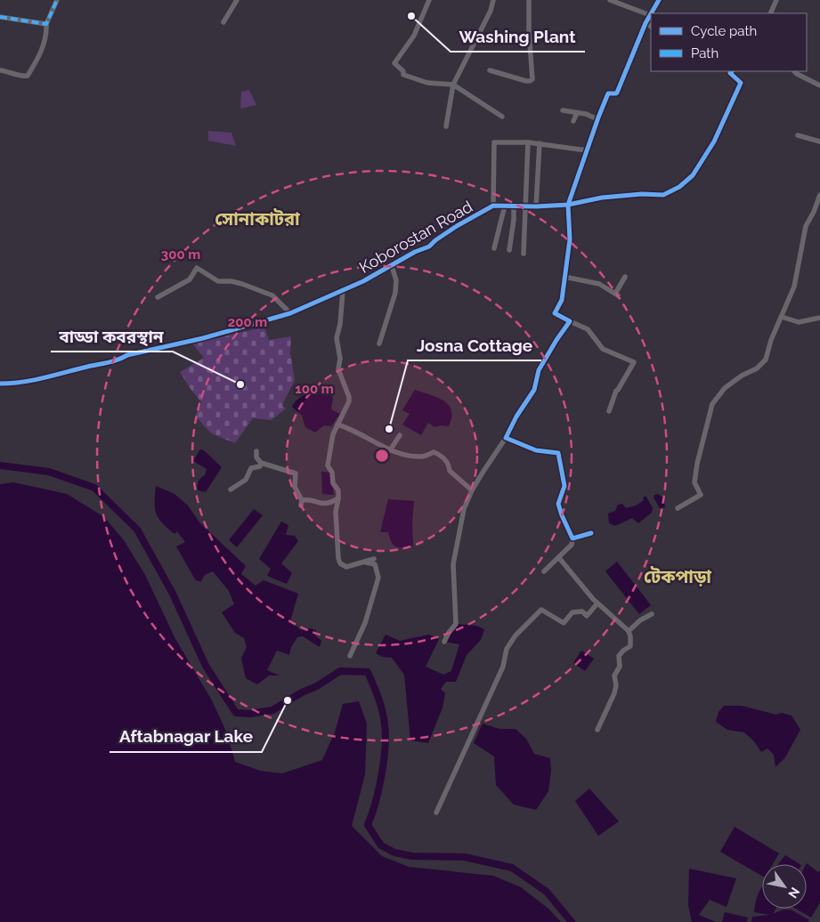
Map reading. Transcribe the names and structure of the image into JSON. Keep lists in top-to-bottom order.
{
  "streets": {
    "street": ["Koborostan Road"]
  },
  "districts": ["সোনাকাটরা", "টেকপাড়া"],
  "places": [
    "Washing Plant",
    "বাড্ডা কবরস্থান",
    "Josna Cottage",
    "Aftabnagar Lake"
  ],
  "legend": ["Cycle path", "Path"],
  "north": "bottom right",
  "rings": ["300 m", "200 m", "100 m"]
}
